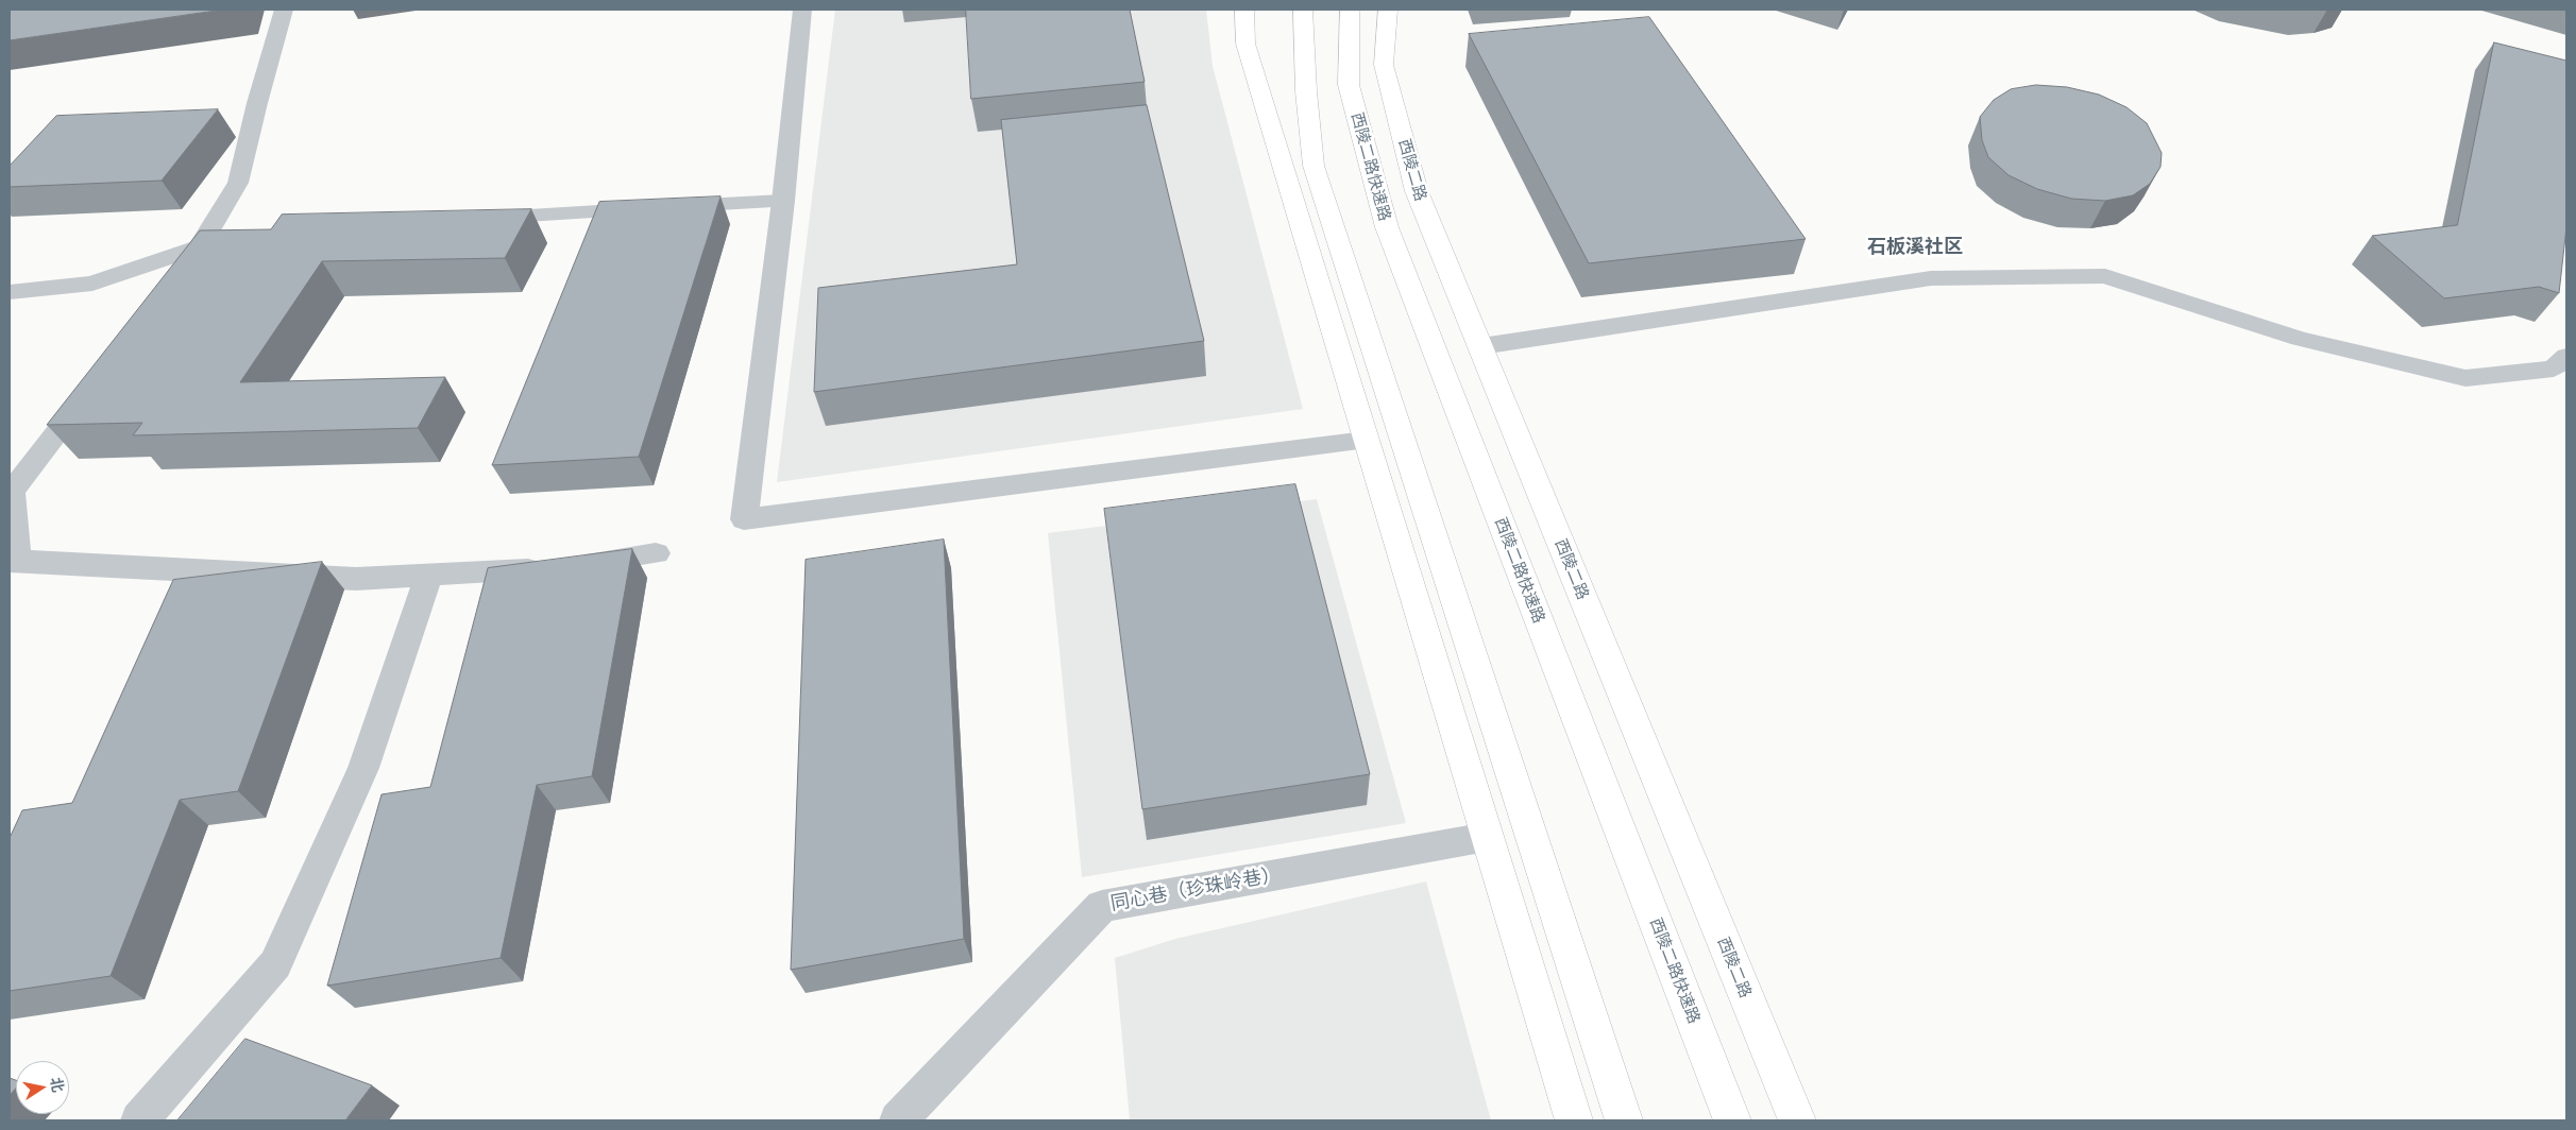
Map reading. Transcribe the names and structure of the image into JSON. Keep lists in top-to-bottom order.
{
  "streets": {
    "main road": ["西陵二路快速路", "西陵二路"],
    "street": ["同心巷（珍珠岭巷）"]
  },
  "districts": ["石板溪社区"],
  "north": "right"
}
